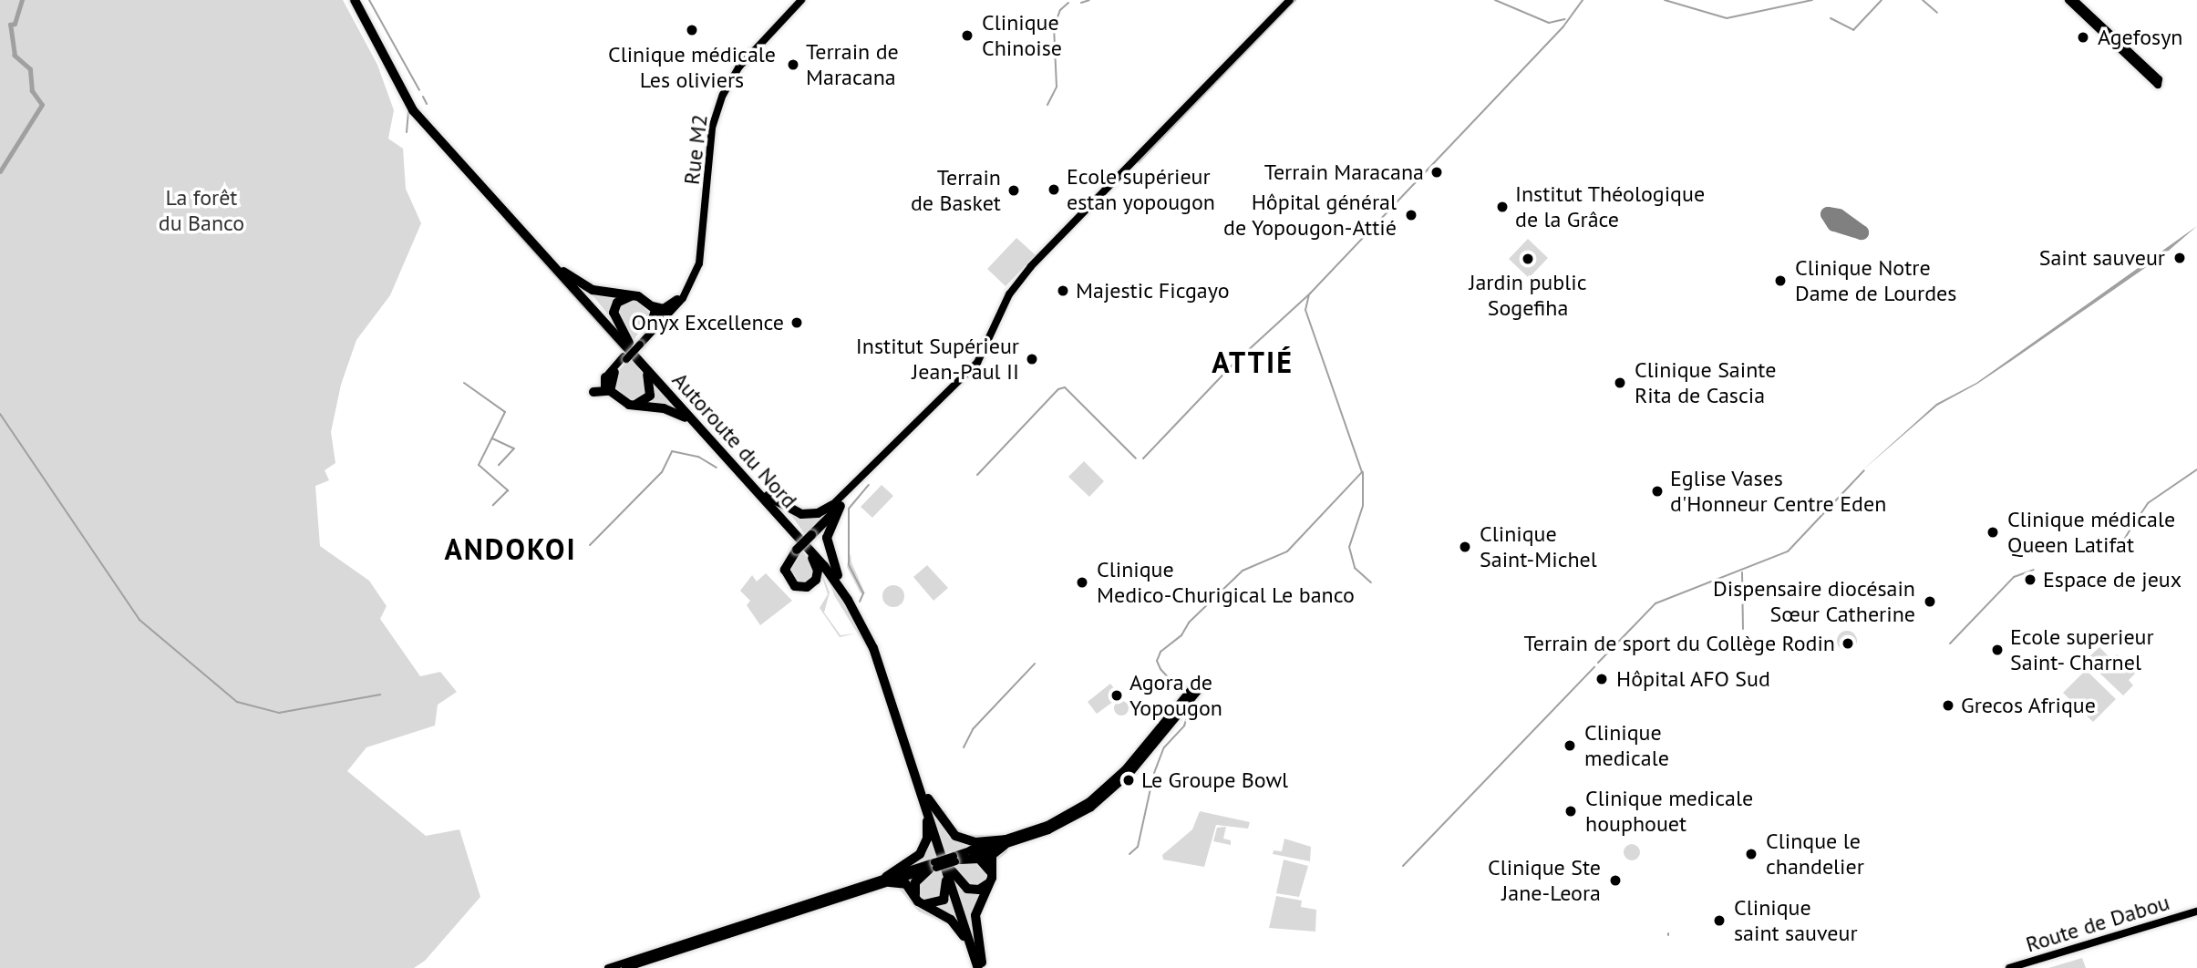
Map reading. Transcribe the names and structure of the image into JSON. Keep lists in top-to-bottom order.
{
  "streets": {
    "highway": ["Autoroute du Nord"],
    "main road": ["Rue M2", "Route de Dabou"]
  },
  "districts": ["ATTIÉ", "ANDOKOI"],
  "parks": ["La forêt du Banco"],
  "places": [
    "Clinique médicale Les oliviers",
    "Clinique Chinoise",
    "Agefosyn",
    "Terrain de Maracana",
    "Terrain Maracana",
    "Ecole supérieur estan yopougon",
    "Terrain de Basket",
    "Institut Théologique de la Grâce",
    "Hôpital général de Yopougon-Attié",
    "Saint sauveur",
    "Jardin public Sogefiha",
    "Clinique Notre Dame de Lourdes",
    "Majestic Ficgayo",
    "Onyx Excellence",
    "Institut Supérieur Jean-Paul II",
    "Clinique Sainte Rita de Cascia",
    "Eglise Vases d'Honneur Centre Eden",
    "Clinique médicale Queen Latifat",
    "Clinique Saint-Michel",
    "Espace de jeux",
    "Clinique Medico-Churigical Le banco",
    "Dispensaire diocésain Sœur Catherine",
    "Terrain de sport du Collège Rodin",
    "Ecole superieur Saint- Charnel",
    "Hôpital AFO Sud",
    "Agora de Yopougon",
    "Grecos Afrique",
    "Clinique medicale",
    "Le Groupe Bowl",
    "Clinique medicale houphouet",
    "Clinque le chandelier",
    "Clinique Ste Jane-Leora",
    "Clinique saint sauveur"
  ]
}
